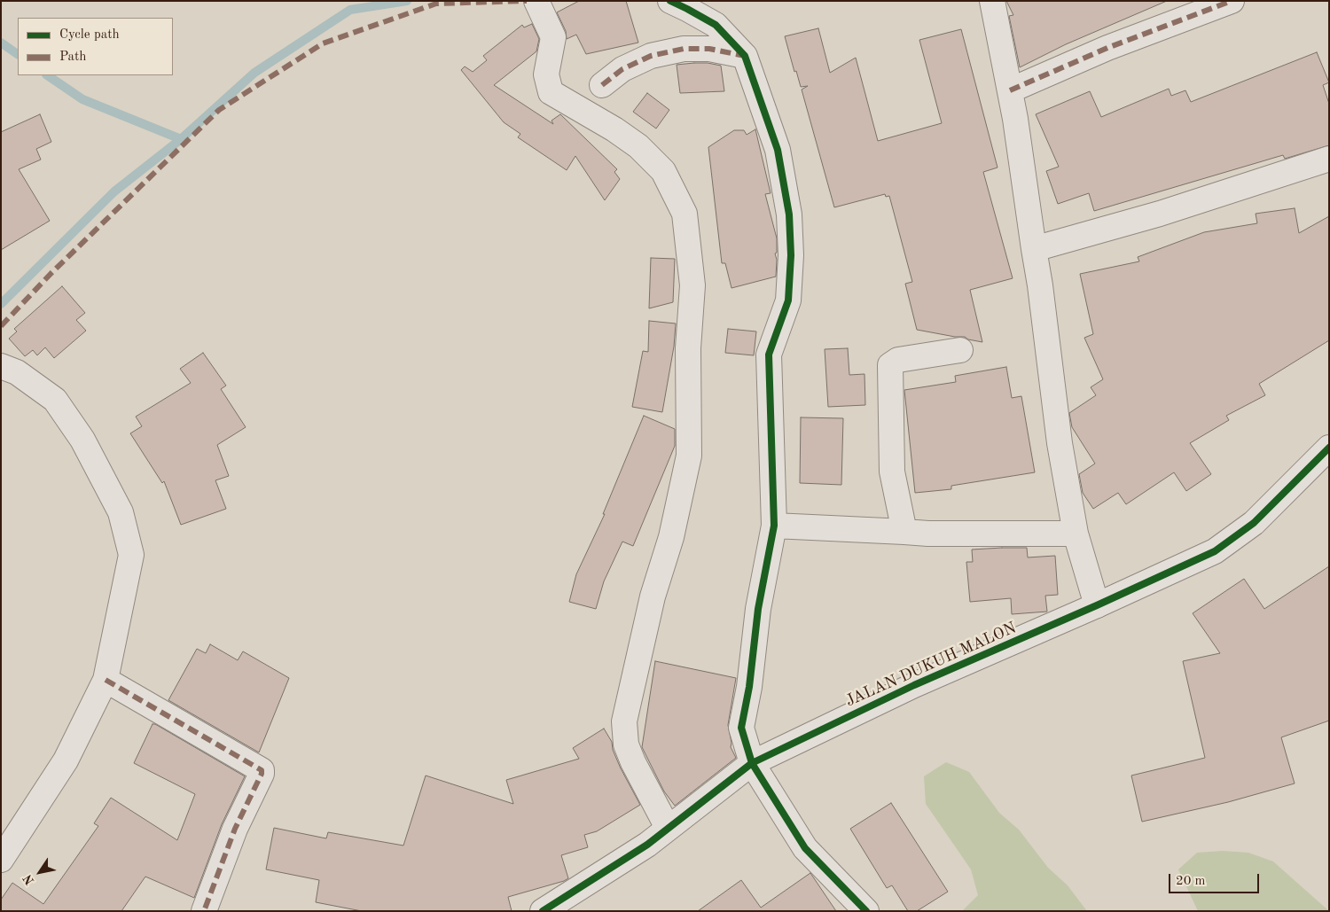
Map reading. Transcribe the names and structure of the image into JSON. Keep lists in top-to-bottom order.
{
  "streets": {
    "street": ["JALAN DUKUH MALON"]
  },
  "legend": ["Cycle path", "Path"],
  "scale_bar": "20 m",
  "north": "bottom left"
}
